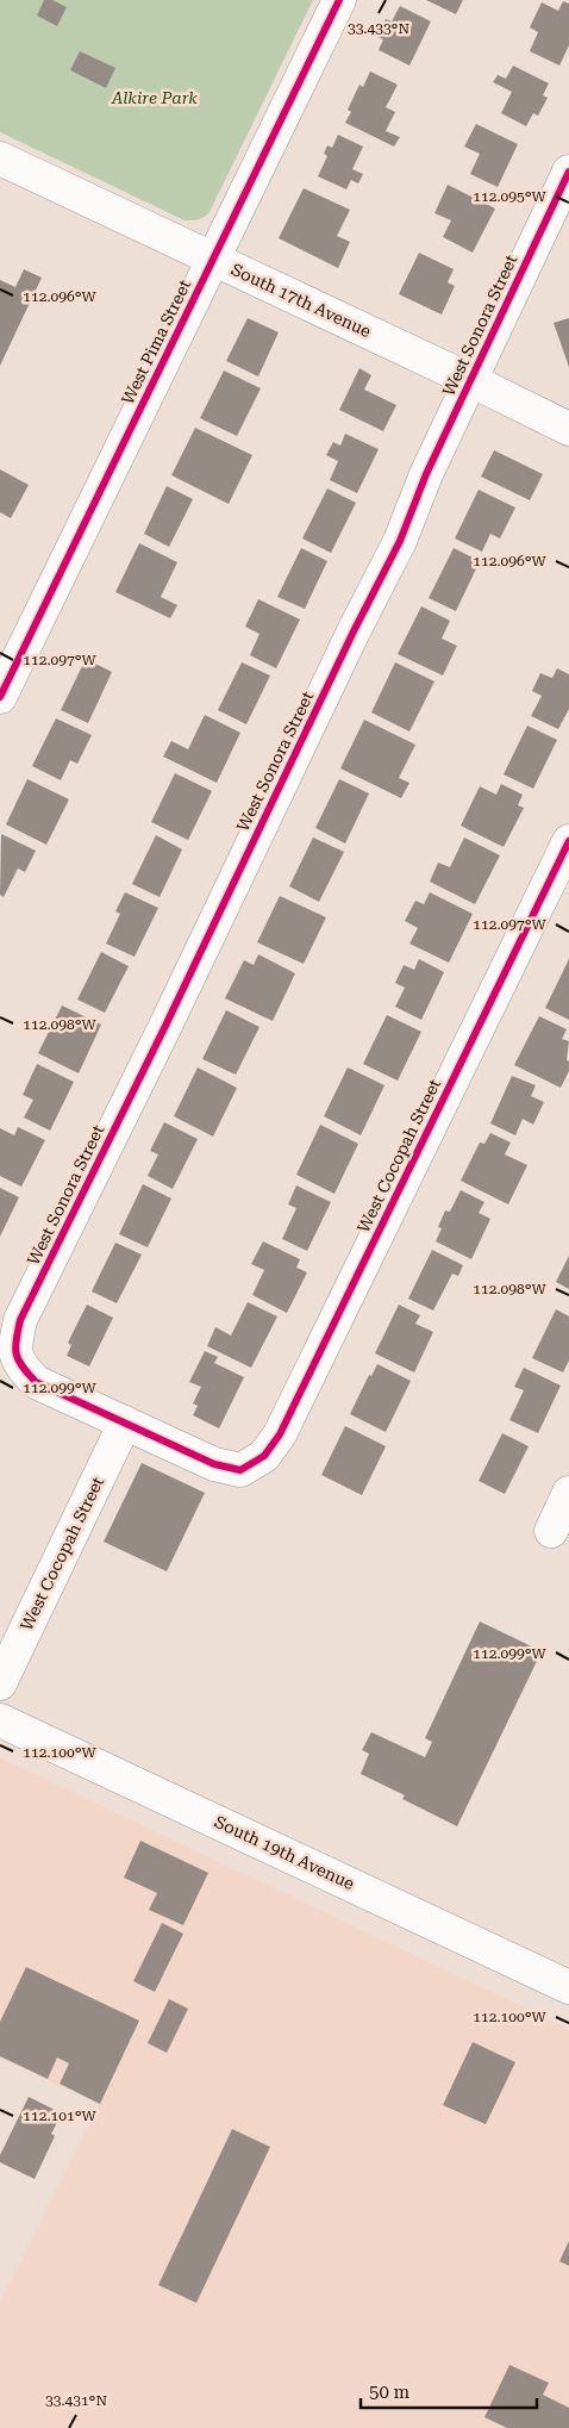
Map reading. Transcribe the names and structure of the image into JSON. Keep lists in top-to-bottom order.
{
  "streets": {
    "street": [
      "South 17th Avenue",
      "West Sonora Street",
      "West Pima Street",
      "West Cocopah Street",
      "South 19th Avenue"
    ]
  },
  "crossings": [
    ["South 17th Avenue", "West Sonora Street"],
    ["South 17th Avenue", "West Pima Street"],
    ["West Sonora Street", "West Cocopah Street"]
  ],
  "parks": ["Alkire Park"],
  "scale_bar": "50 m",
  "coordinates": [
    "33.433°N",
    "112.095°W",
    "112.096°W",
    "112.097°W",
    "112.098°W",
    "112.099°W",
    "112.100°W",
    "112.101°W",
    "33.431°N"
  ]
}
